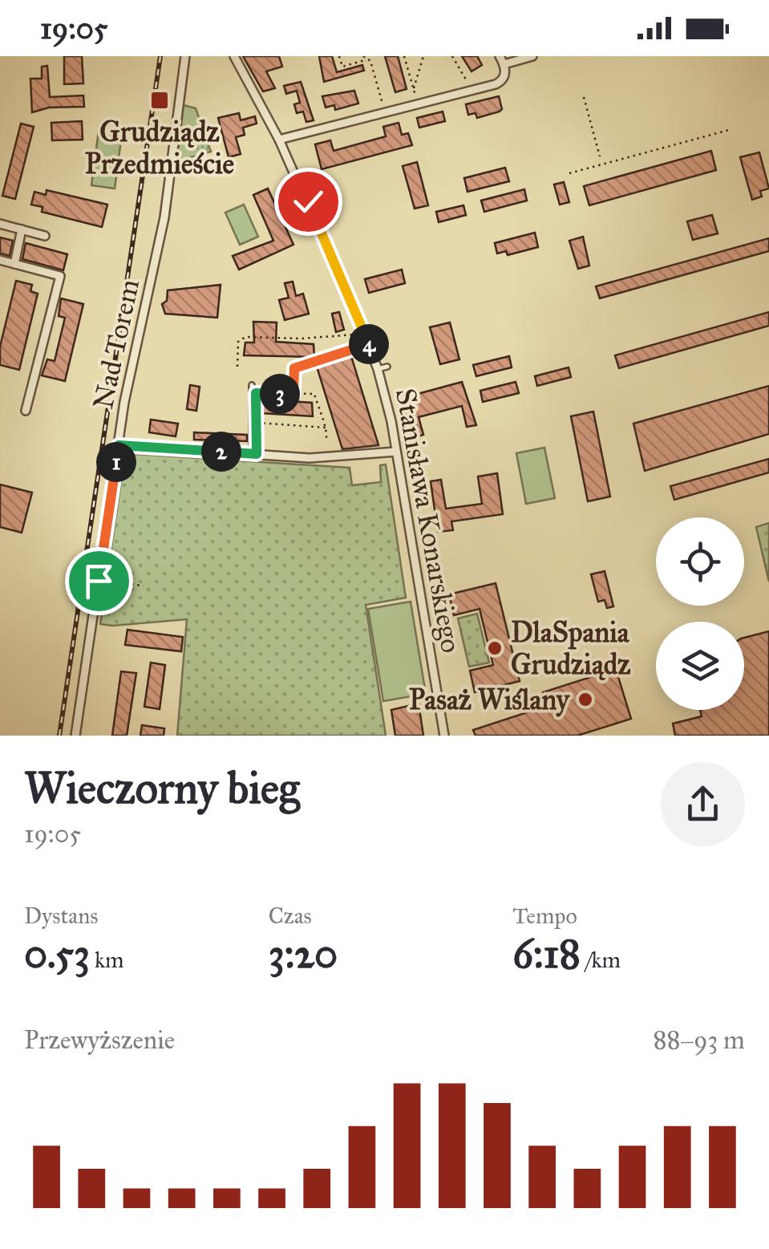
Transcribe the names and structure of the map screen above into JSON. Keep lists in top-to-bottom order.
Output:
{
  "streets": {
    "street": ["Nad Torem", "Stanisława Konarskiego"]
  },
  "places": {
    "transit": ["Grudziądz Przedmieście"],
    "other": ["DlaSpania Grudziądz", "Pasaż Wiślany"]
  },
  "page": {
    "status": "19:05",
    "pins": [
      "4",
      "3",
      "2",
      "1"
    ],
    "heading": ["Wieczorny bieg", "19:05"],
    "stats": [
      ["Dystans", "0.53 km"],
      ["Czas", "3:20"],
      ["Tempo", "6:18 /km"]
    ],
    "chart": ["Przewyższenie", "88–93 m"]
  }
}
